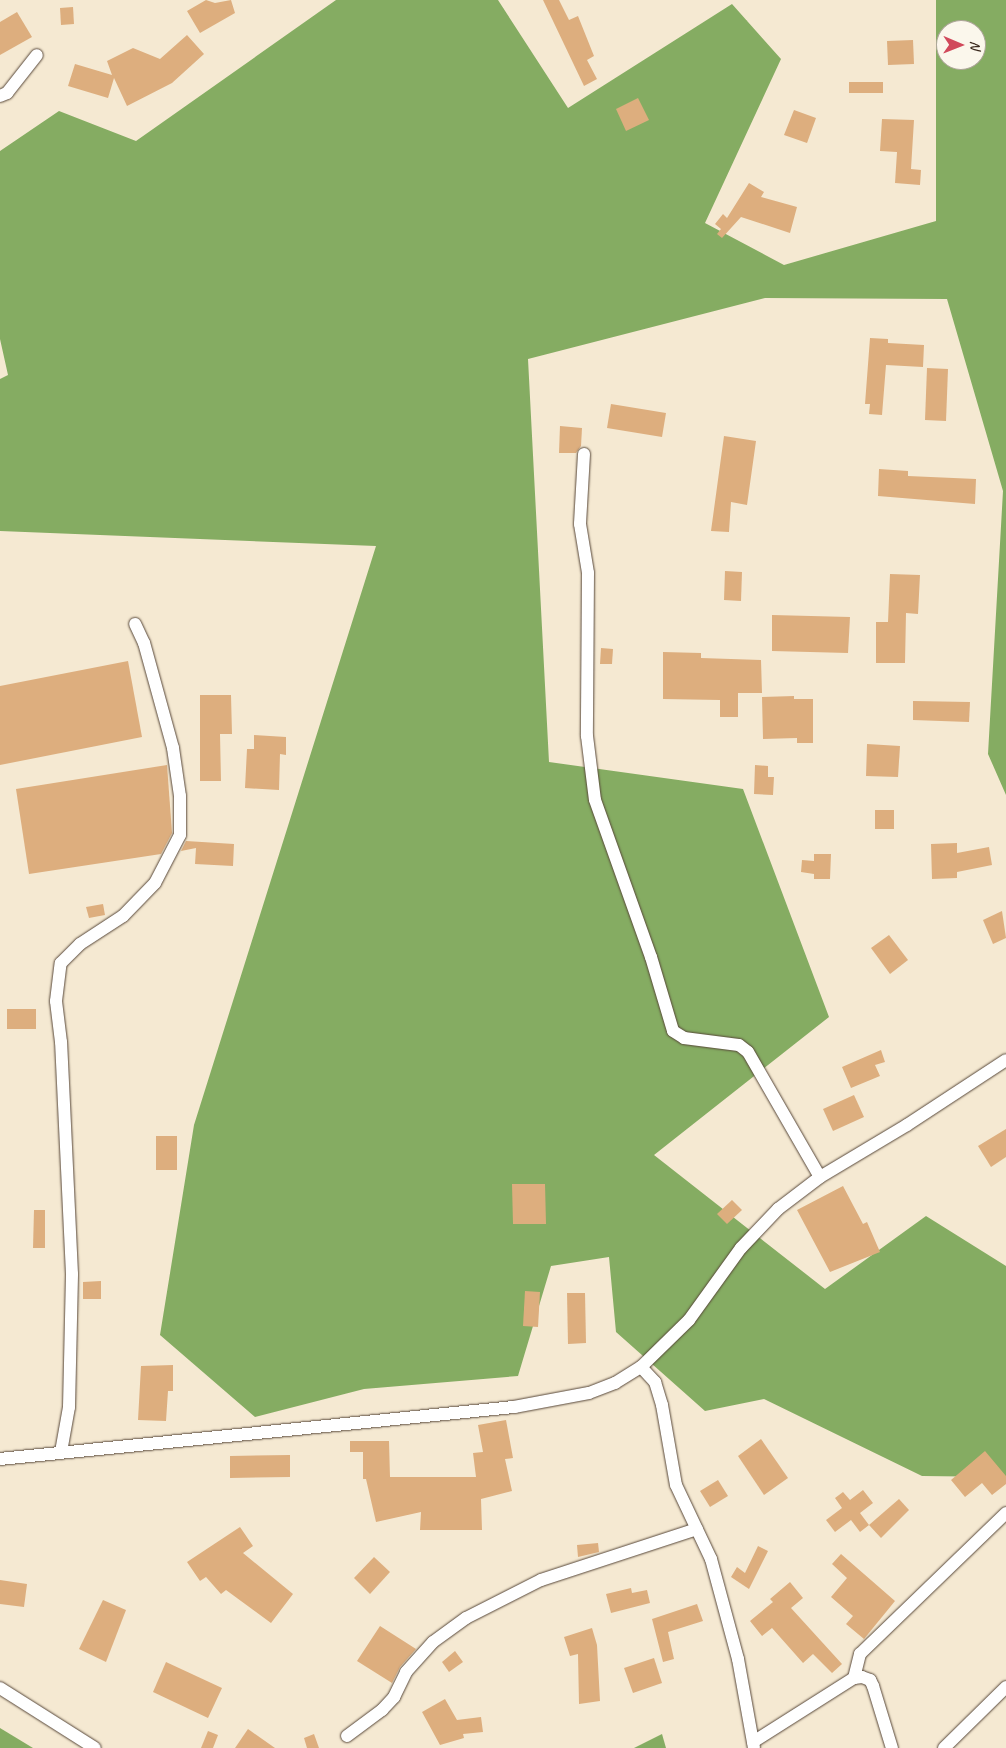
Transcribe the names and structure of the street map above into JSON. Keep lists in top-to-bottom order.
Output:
{
  "north": "right"
}
